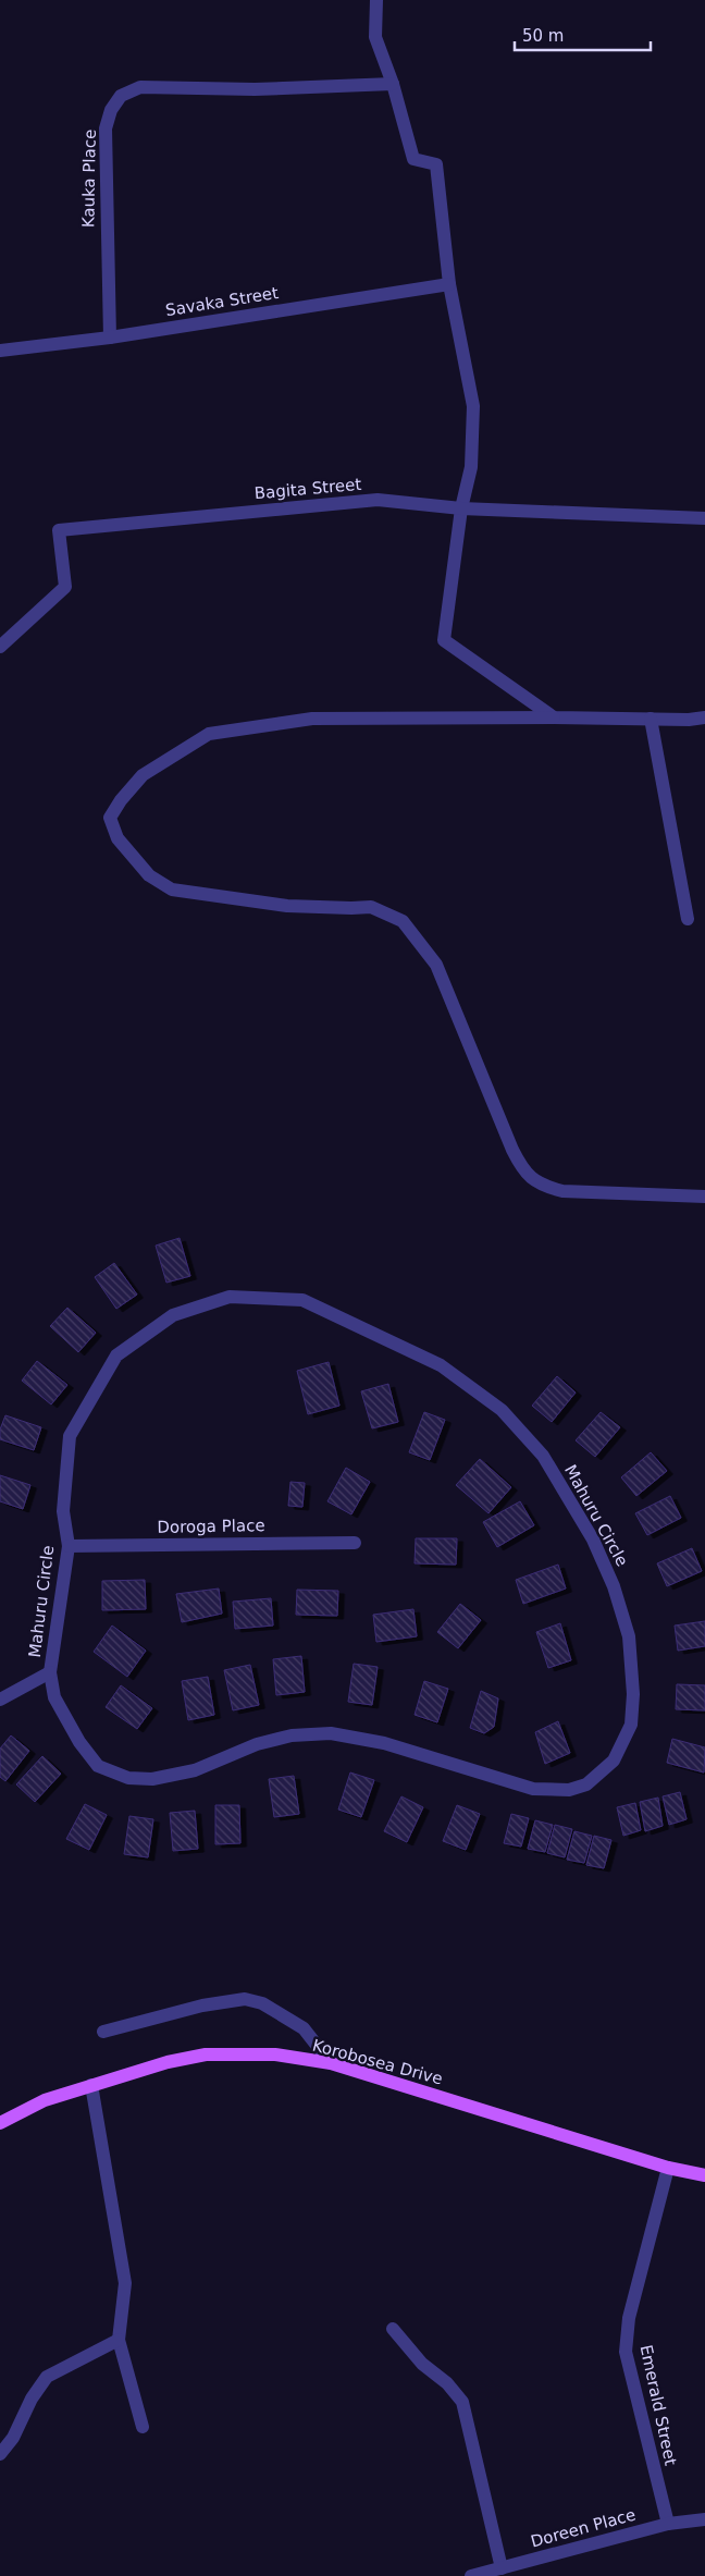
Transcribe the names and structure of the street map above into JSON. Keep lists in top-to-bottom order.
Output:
{
  "streets": {
    "main road": ["Korobosea Drive"],
    "street": [
      "Kauka Place",
      "Savaka Street",
      "Bagita Street",
      "Mahuru Circle",
      "Doroga Place",
      "Emerald Street",
      "Doreen Place"
    ]
  },
  "crossings": [
    ["Kauka Place", "Savaka Street"],
    ["Mahuru Circle", "Doroga Place"],
    ["Korobosea Drive", "Emerald Street"],
    ["Emerald Street", "Doreen Place"]
  ],
  "scale_bar": "50 m"
}
